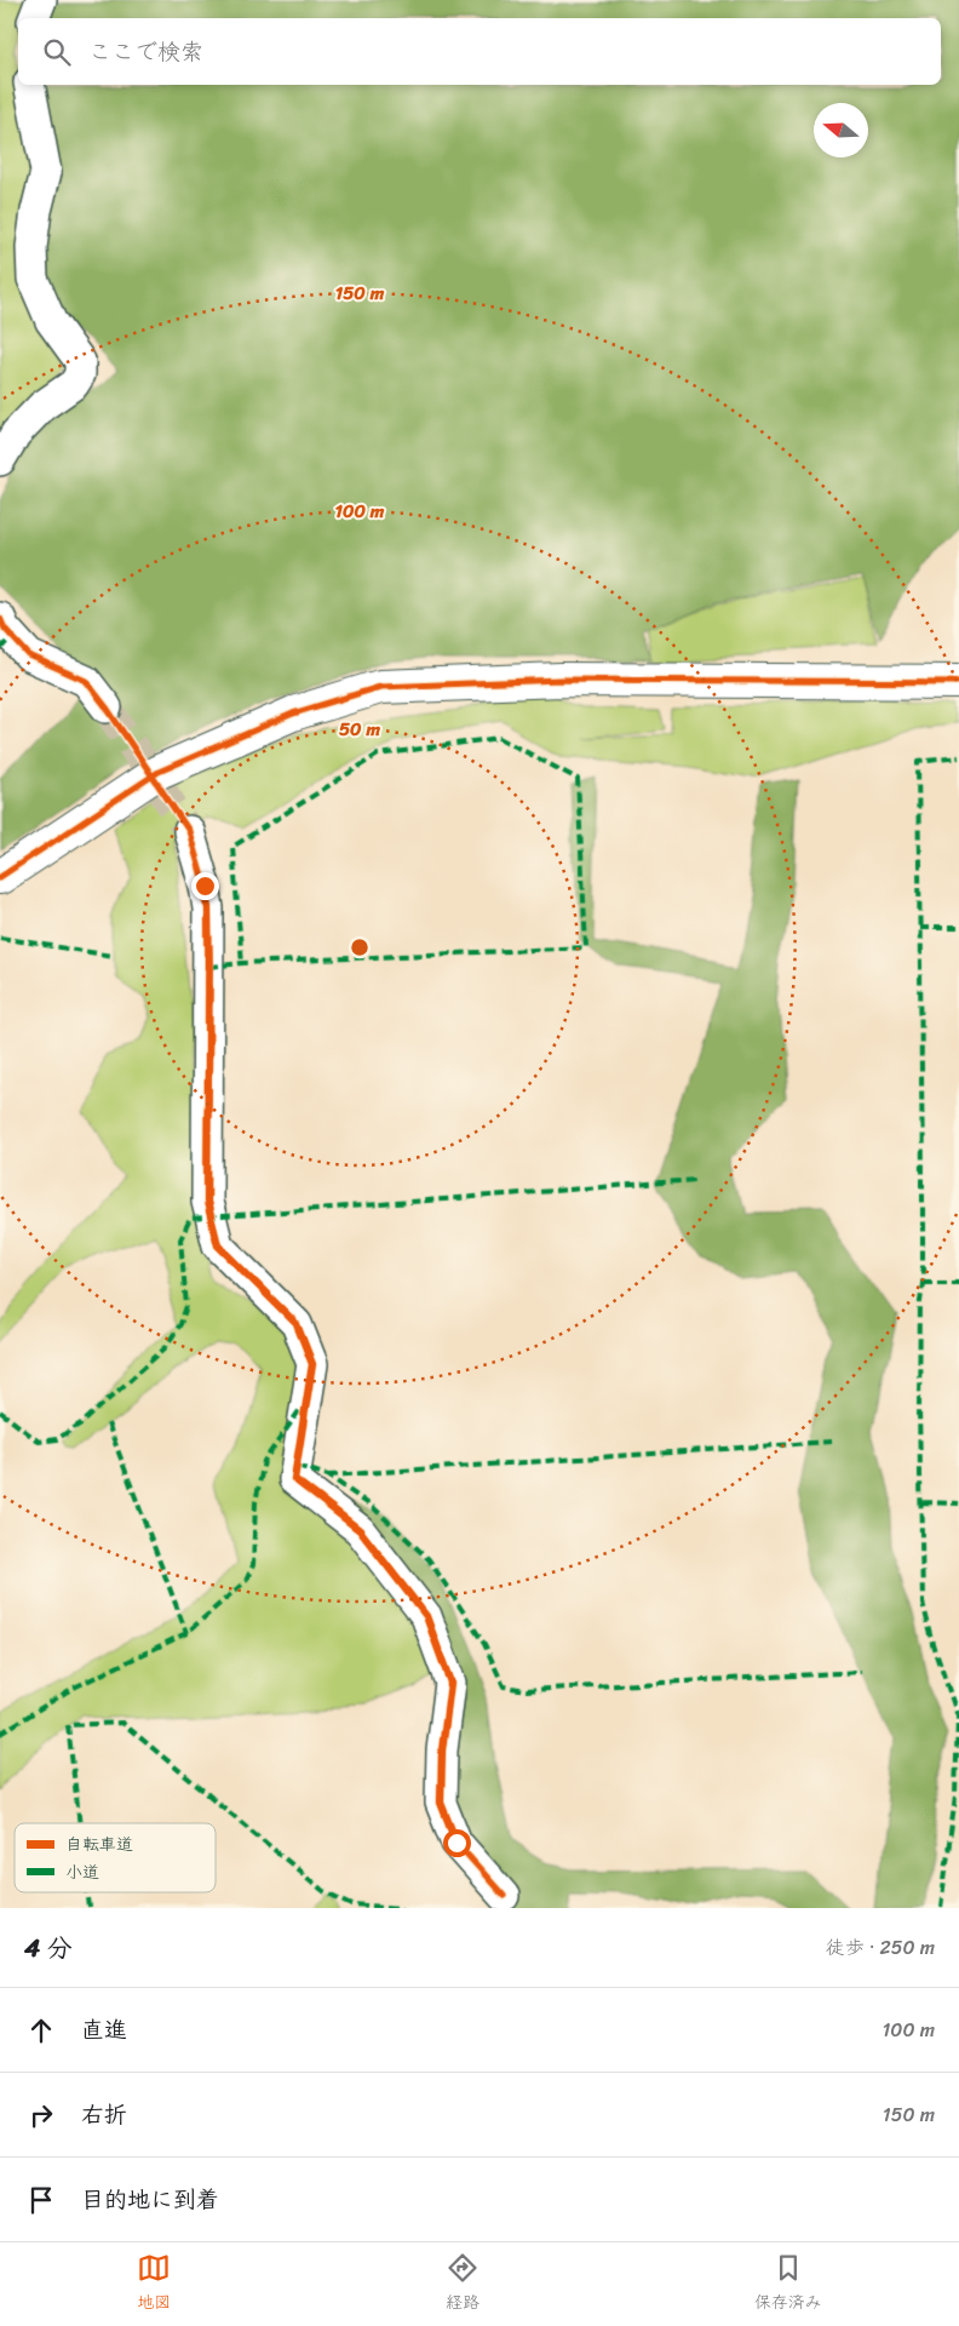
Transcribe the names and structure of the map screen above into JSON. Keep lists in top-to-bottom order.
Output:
{
  "legend": ["自転車道", "小道"],
  "north": "left",
  "page": {
    "search": "ここで検索",
    "heading": ["4 分", "徒歩 · 250 m"],
    "list": [
      ["直進", "100 m"],
      ["右折", "150 m"],
      "目的地に到着"
    ],
    "nav": ["地図", "経路", "保存済み"]
  },
  "rings": ["150 m", "100 m", "50 m"]
}
